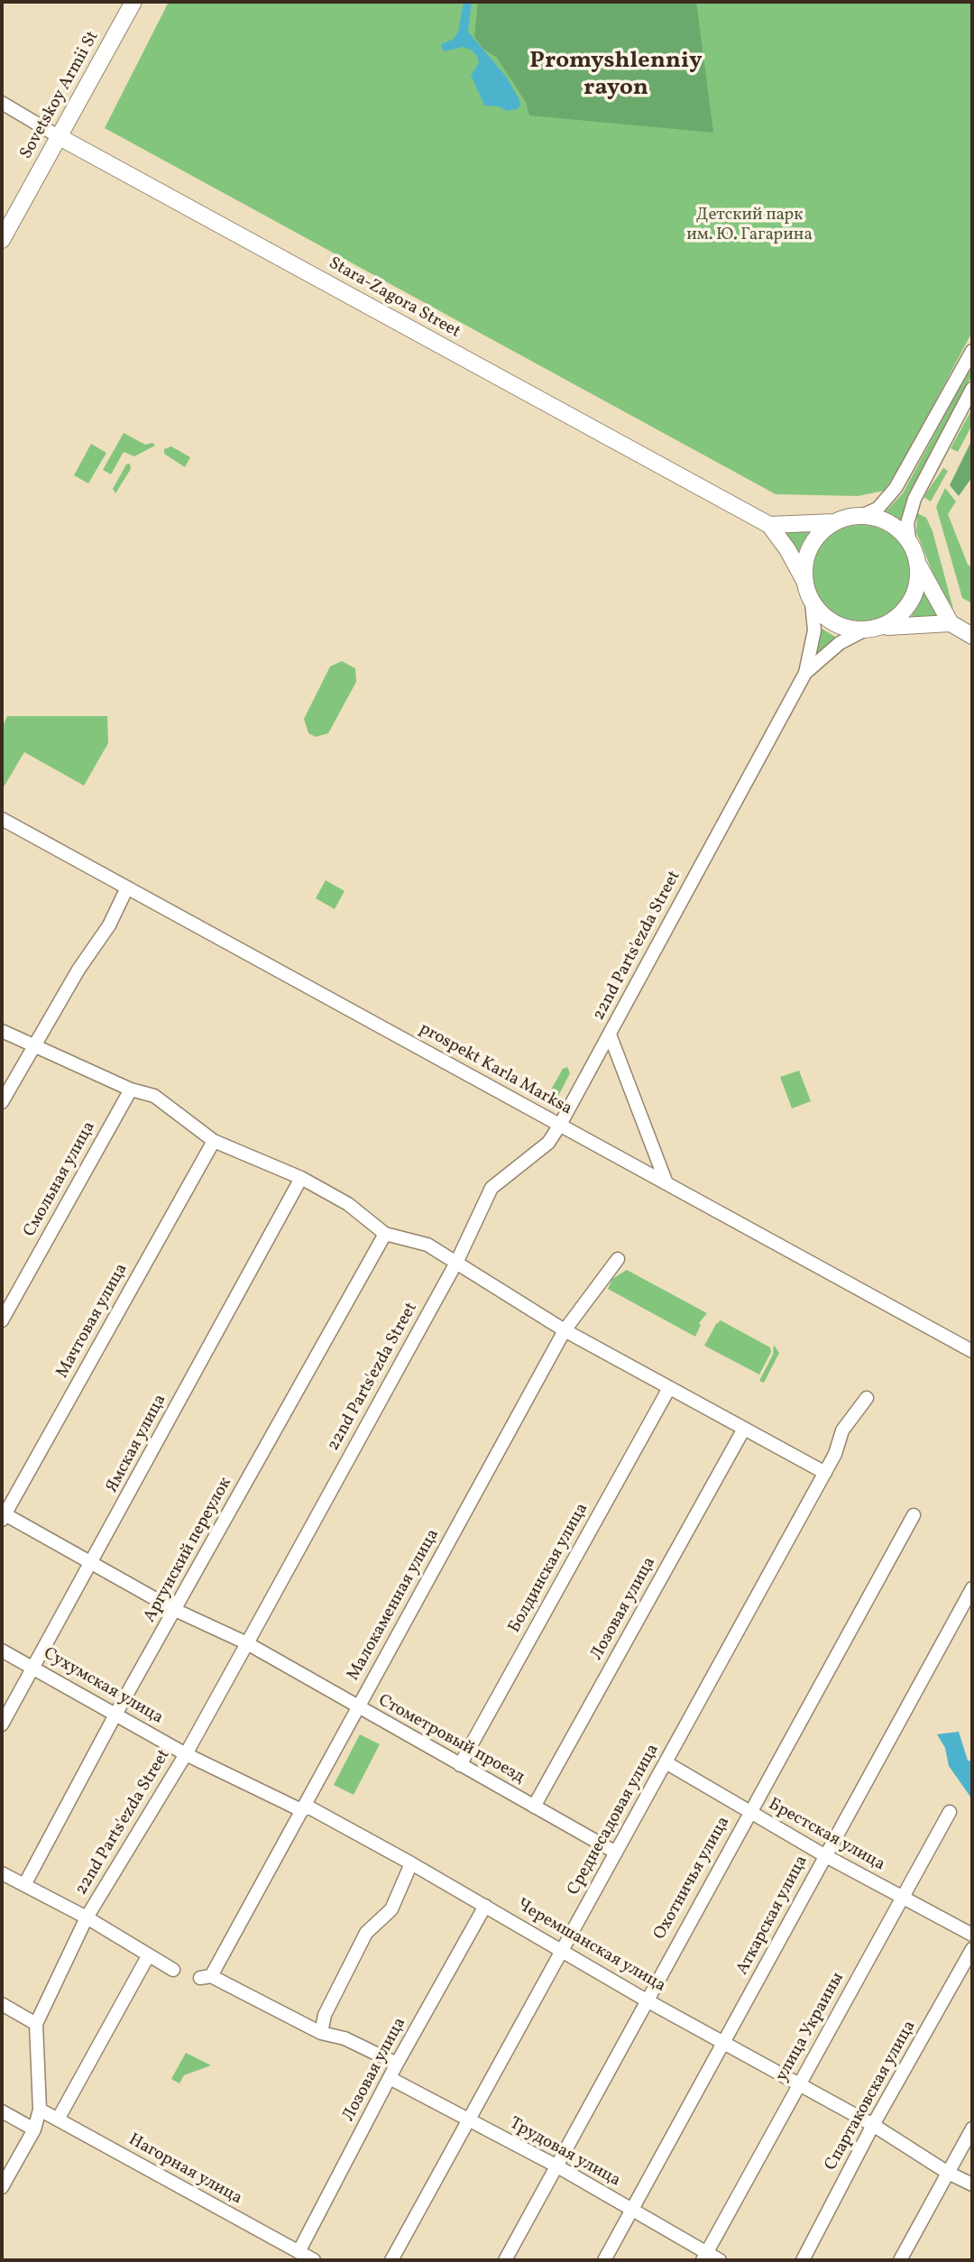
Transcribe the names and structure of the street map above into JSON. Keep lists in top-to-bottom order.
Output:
{
  "streets": {
    "main road": ["Sovetskoy Armii St", "Stara-Zagora Street"],
    "street": [
      "22nd Parts'ezda Street",
      "prospekt Karla Marksa",
      "Смольная улица",
      "Мачтовая улица",
      "Ямская улица",
      "Аргунский переулок",
      "Болдинская улица",
      "Малокаменная улица",
      "Лозовая улица",
      "Сухумская улица",
      "Стометровый проезд",
      "Среднесадовая улица",
      "Брестская улица",
      "Охотничья улица",
      "Аткарская улица",
      "Черемшанская улица",
      "улица Украины",
      "Спартаковская улица",
      "Трудовая улица",
      "Нагорная улица"
    ]
  },
  "crossings": [
    ["Sovetskoy Armii St", "Stara-Zagora Street"],
    ["Stara-Zagora Street", "22nd Parts'ezda Street"],
    ["22nd Parts'ezda Street", "prospekt Karla Marksa"],
    ["22nd Parts'ezda Street", "Сухумская улица"],
    ["22nd Parts'ezda Street", "Стометровый проезд"],
    ["22nd Parts'ezda Street", "Черемшанская улица"],
    ["22nd Parts'ezda Street", "Нагорная улица"],
    ["Мачтовая улица", "Стометровый проезд"],
    ["Ямская улица", "Сухумская улица"],
    ["Ямская улица", "Стометровый проезд"],
    ["Аргунский переулок", "Сухумская улица"],
    ["Аргунский переулок", "Стометровый проезд"],
    ["Болдинская улица", "Стометровый проезд"],
    ["Малокаменная улица", "Стометровый проезд"],
    ["Малокаменная улица", "Черемшанская улица"],
    ["Лозовая улица", "Стометровый проезд"],
    ["Лозовая улица", "Черемшанская улица"],
    ["Лозовая улица", "Трудовая улица"],
    ["Лозовая улица", "Нагорная улица"],
    ["Сухумская улица", "Черемшанская улица"],
    ["Стометровый проезд", "Среднесадовая улица"],
    ["Среднесадовая улица", "Брестская улица"],
    ["Среднесадовая улица", "Черемшанская улица"],
    ["Среднесадовая улица", "Трудовая улица"],
    ["Брестская улица", "Охотничья улица"],
    ["Брестская улица", "Аткарская улица"],
    ["Брестская улица", "улица Украины"],
    ["Охотничья улица", "Черемшанская улица"],
    ["Охотничья улица", "Трудовая улица"],
    ["Аткарская улица", "Черемшанская улица"],
    ["Аткарская улица", "Трудовая улица"],
    ["Черемшанская улица", "улица Украины"],
    ["Черемшанская улица", "Спартаковская улица"],
    ["улица Украины", "Трудовая улица"]
  ],
  "districts": ["Promyshlenniy rayon"],
  "parks": ["Детский парк им. Ю. Гагарина"]
}
